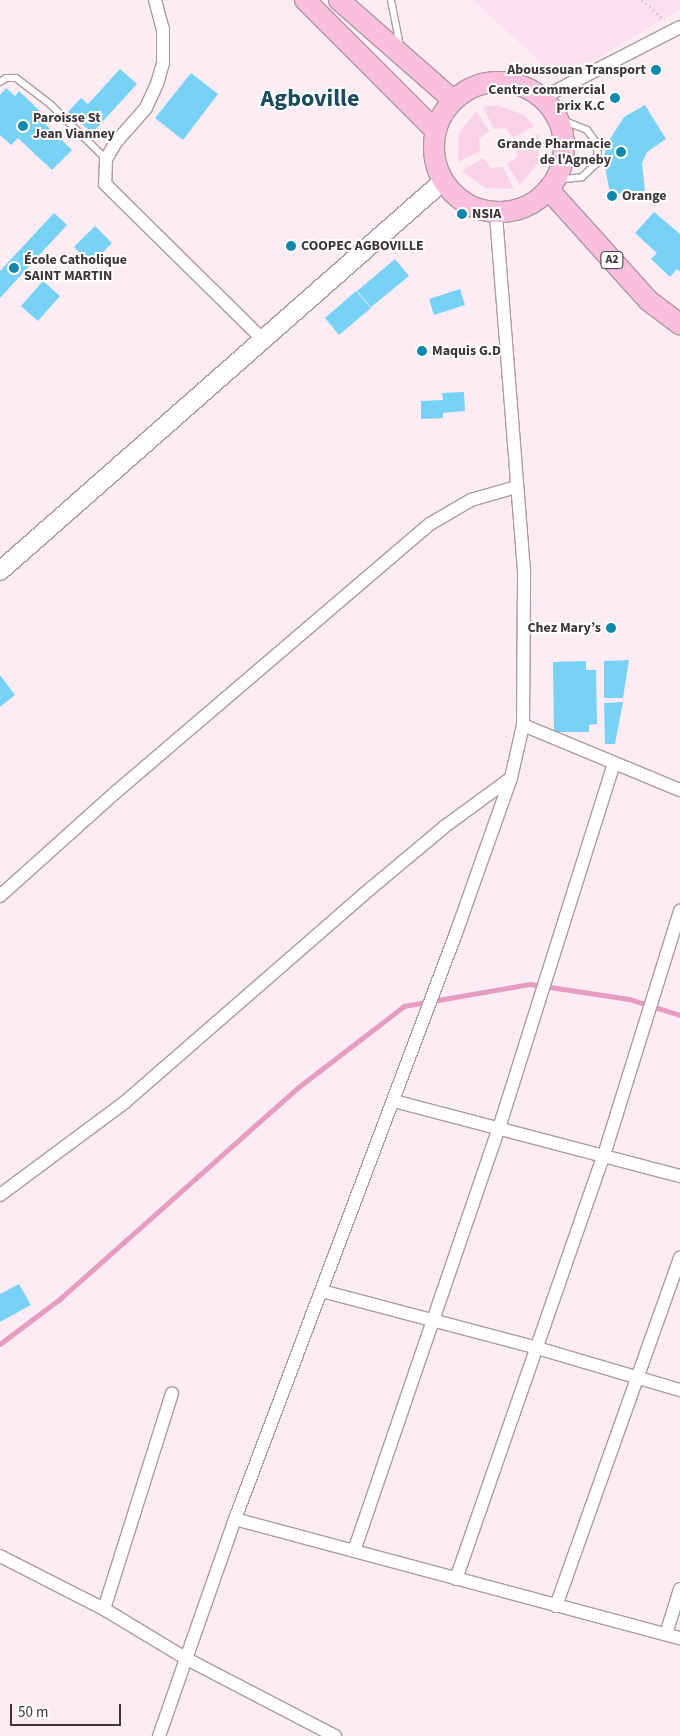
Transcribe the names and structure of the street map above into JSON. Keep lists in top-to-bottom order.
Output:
{
  "streets": {
    "main road": ["A2"]
  },
  "districts": ["Agboville"],
  "places": [
    "Aboussouan Transport",
    "Centre commercial prix K.C",
    "Paroisse St Jean Vianney",
    "Grande Pharmacie de l'Agneby",
    "Orange",
    "NSIA",
    "COOPEC AGBOVILLE",
    "École Catholique SAINT MARTIN",
    "Maquis G.D",
    "Chez Mary’s"
  ],
  "scale_bar": "50 m"
}
